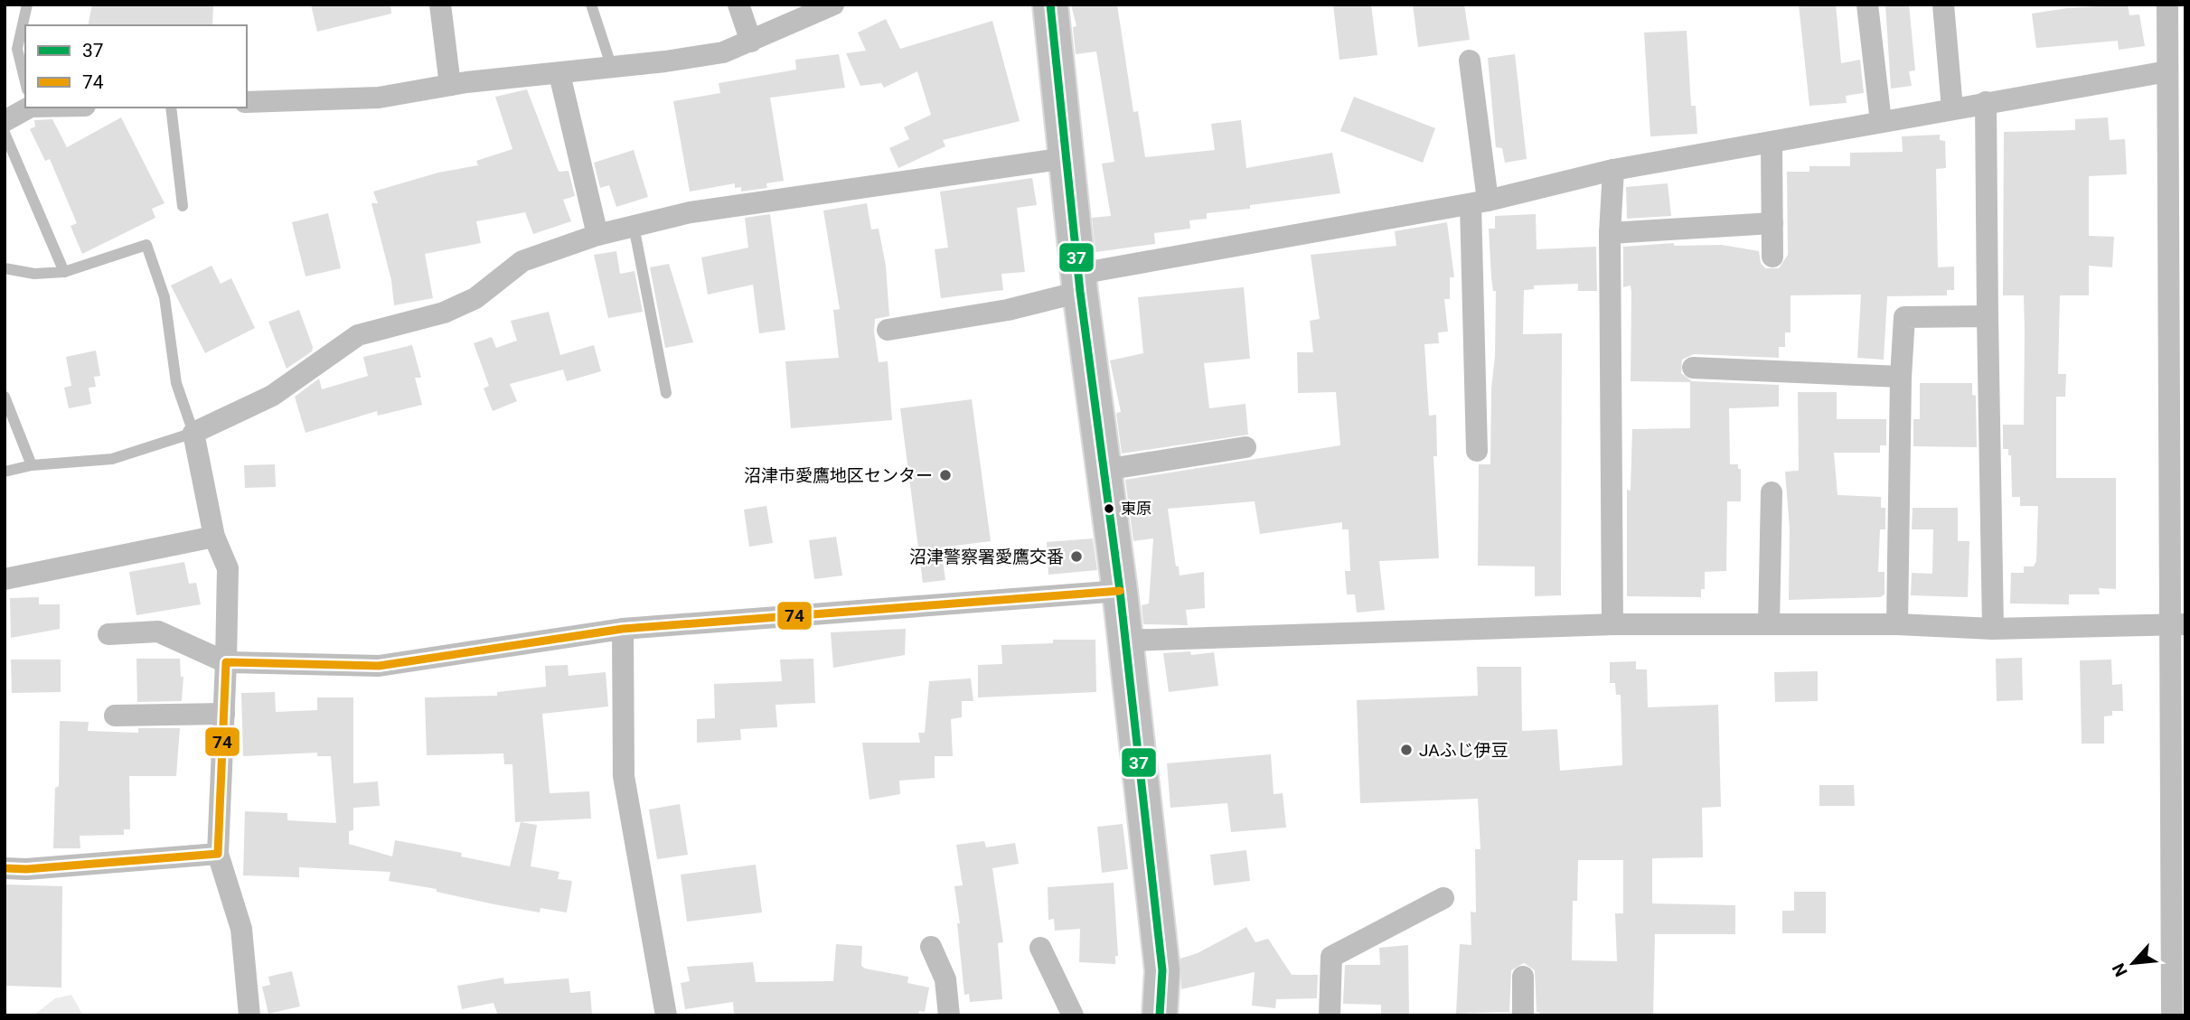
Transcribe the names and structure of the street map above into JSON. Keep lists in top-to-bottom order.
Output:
{
  "places": [
    "沼津市愛鷹地区センター",
    "東原",
    "沼津警察署愛鷹交番",
    "JAふじ伊豆"
  ],
  "lines": ["transit line 37", "transit line 74"],
  "legend": ["37", "74"],
  "north": "bottom left"
}
